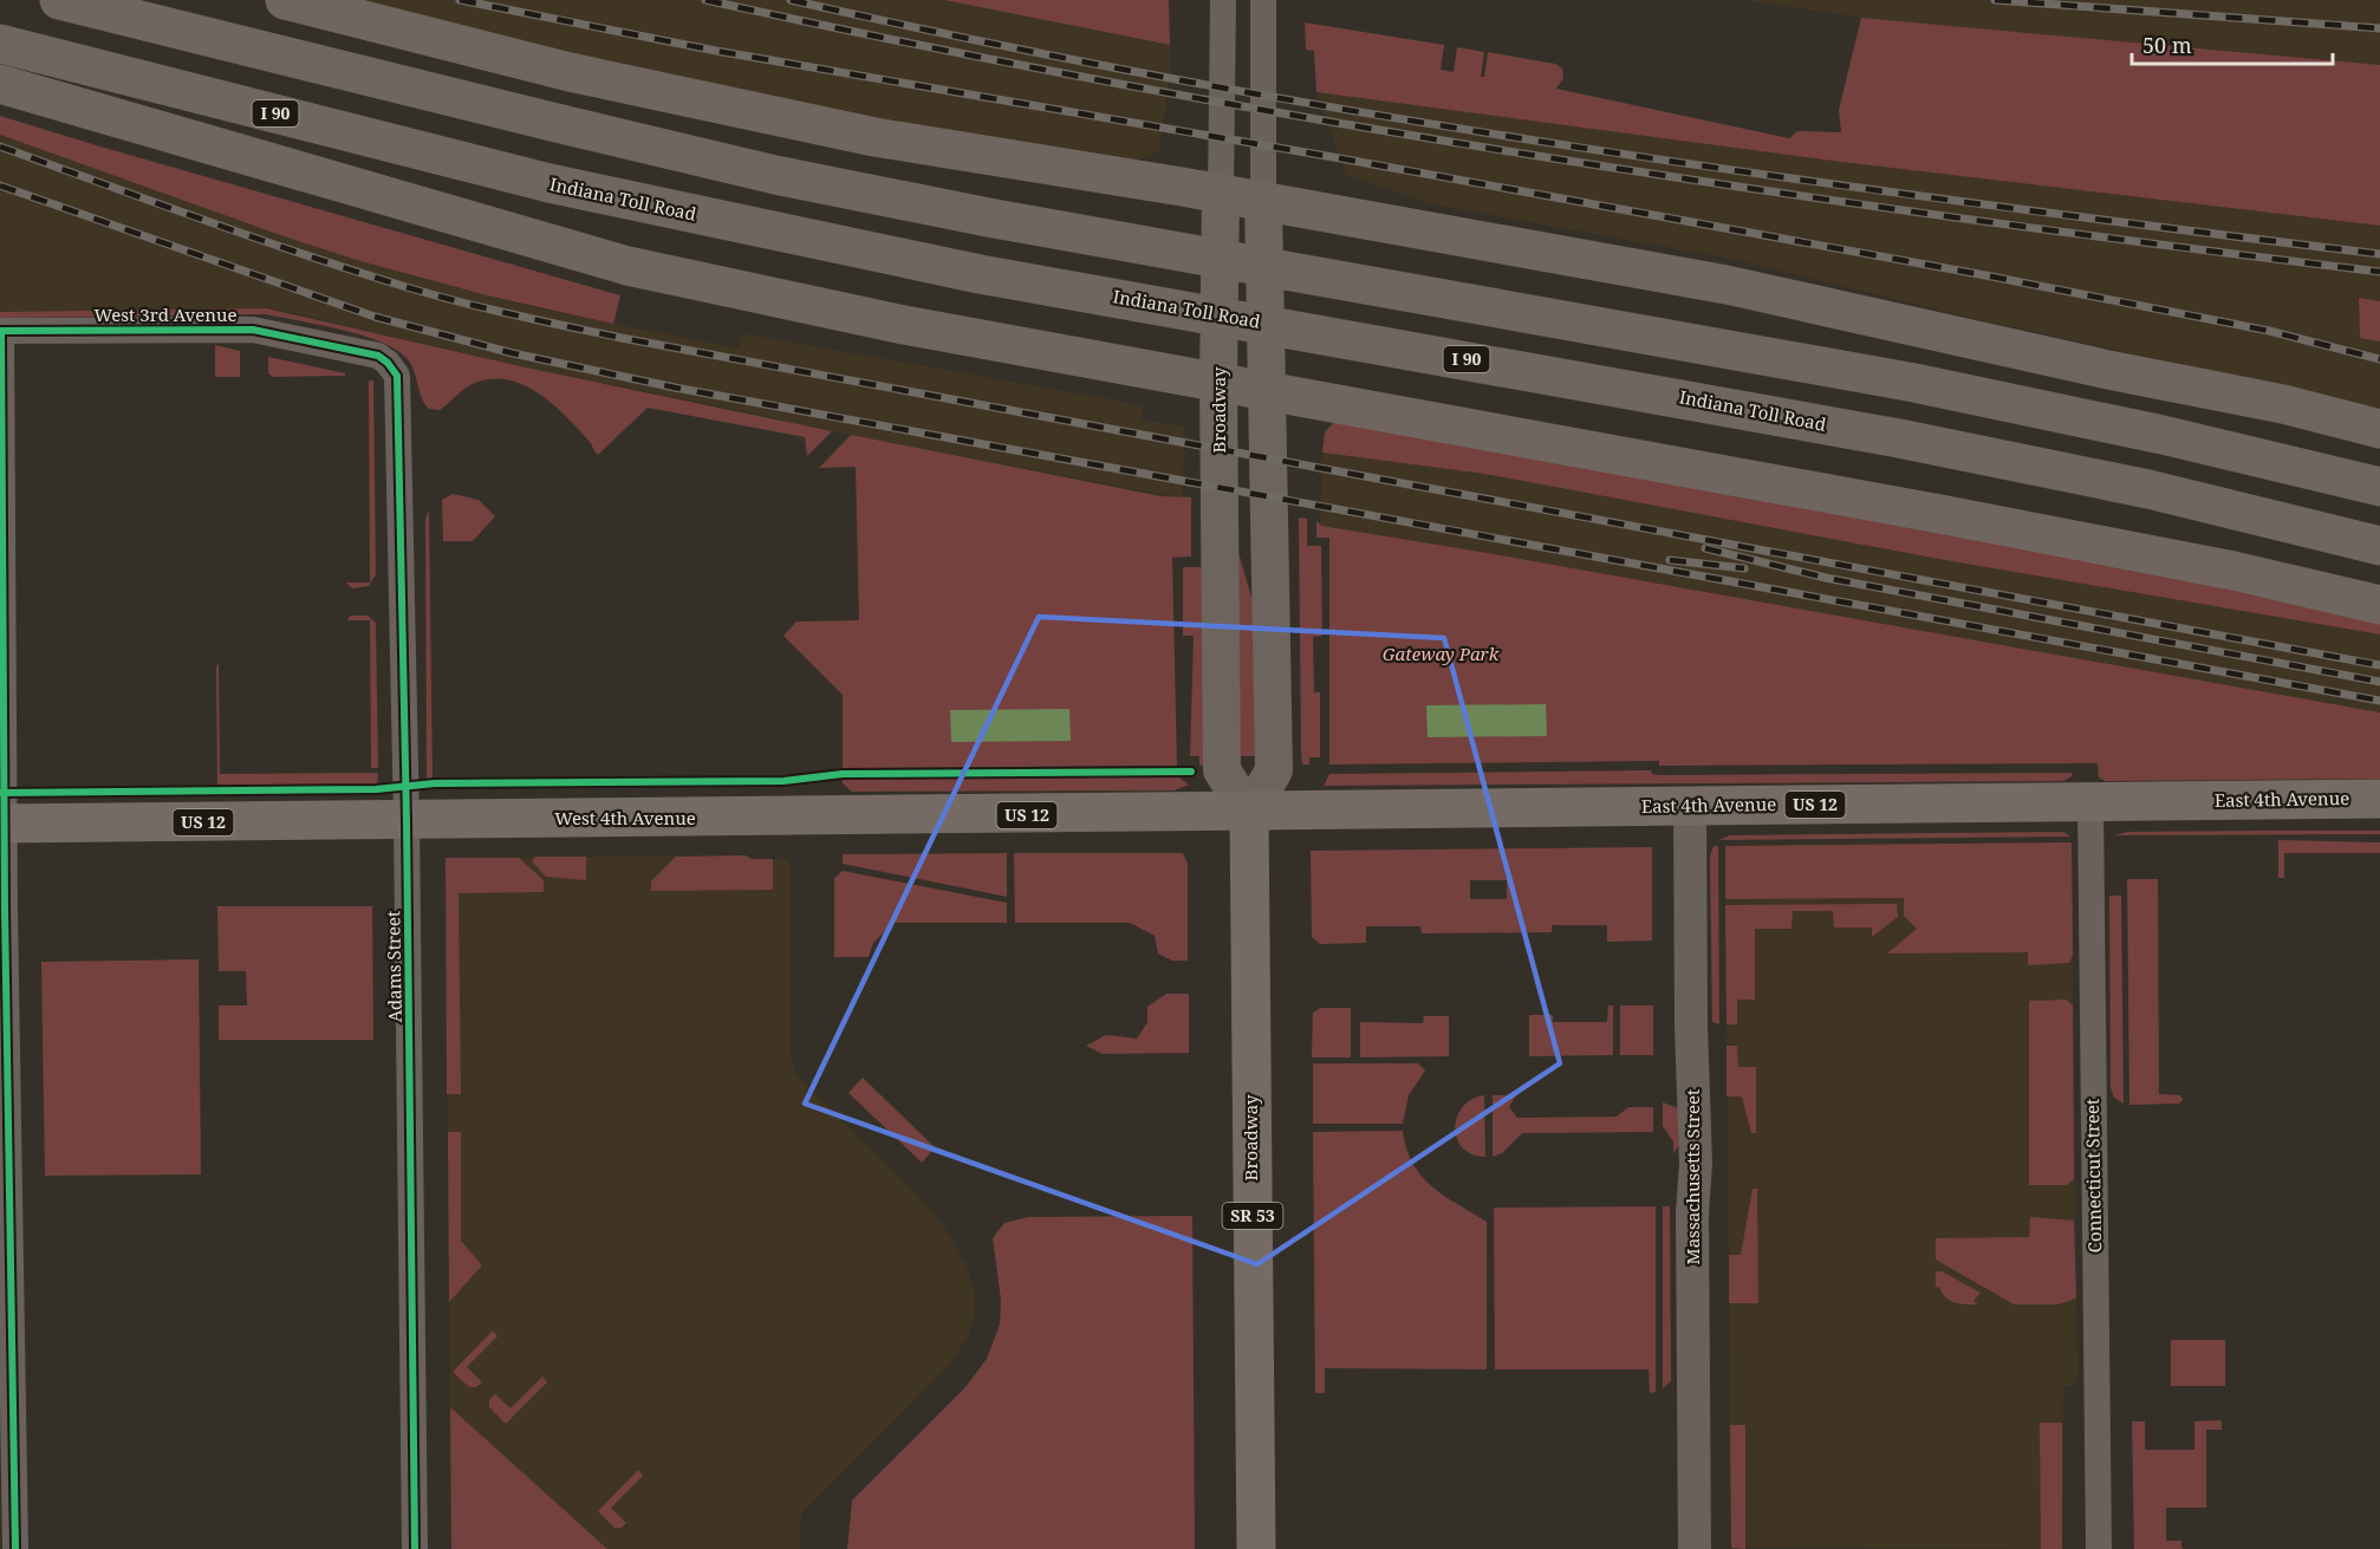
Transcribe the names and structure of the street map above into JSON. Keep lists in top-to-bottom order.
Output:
{
  "streets": {
    "highway": ["I 90", "Indiana Toll Road"],
    "main road": [
      "Broadway",
      "East 4th Avenue",
      "US 12",
      "West 4th Avenue",
      "SR 53"
    ],
    "street": [
      "West 3rd Avenue",
      "Adams Street",
      "Connecticut Street",
      "Massachusetts Street"
    ]
  },
  "crossings": [
    ["West 3rd Avenue", "Adams Street"],
    ["Broadway", "East 4th Avenue"],
    ["Broadway", "West 4th Avenue"],
    ["East 4th Avenue", "West 4th Avenue"],
    ["East 4th Avenue", "Connecticut Street"],
    ["East 4th Avenue", "Massachusetts Street"],
    ["West 4th Avenue", "Adams Street"]
  ],
  "parks": ["Gateway Park"],
  "scale_bar": "50 m"
}
